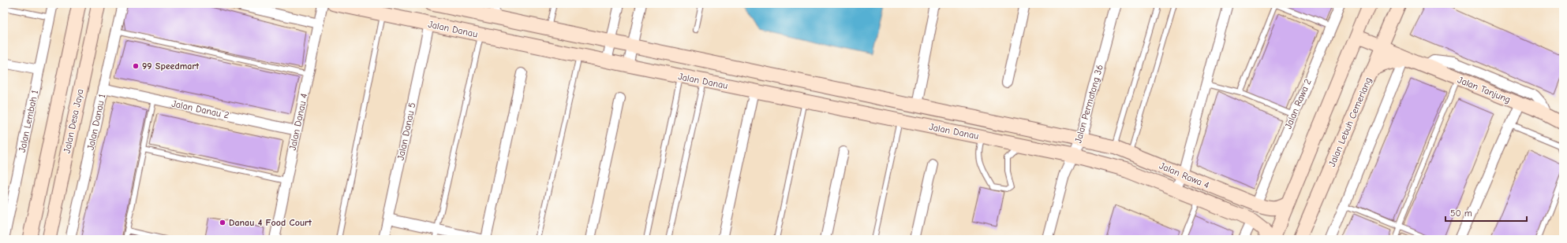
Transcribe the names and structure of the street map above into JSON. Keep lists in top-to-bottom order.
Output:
{
  "streets": {
    "street": [
      "Jalan Danau",
      "Jalan Tanjung",
      "Jalan Permatang 36",
      "Jalan Rawa 2",
      "Jalan Danau 2",
      "Jalan Lembah 1",
      "Jalan Desa Jaya",
      "Jalan Danau 1",
      "Jalan Danau 4",
      "Jalan Lebuh Cemerlang",
      "Jalan Danau 5",
      "Jalan Rawa 4"
    ]
  },
  "crossings": [
    ["Jalan Danau", "Jalan Permatang 36"],
    ["Jalan Danau", "Jalan Danau 5"],
    ["Jalan Danau", "Jalan Rawa 4"],
    ["Jalan Tanjung", "Jalan Lebuh Cemerlang"],
    ["Jalan Permatang 36", "Jalan Rawa 4"],
    ["Jalan Rawa 2", "Jalan Rawa 4"],
    ["Jalan Danau 2", "Jalan Danau 1"],
    ["Jalan Danau 2", "Jalan Danau 4"]
  ],
  "places": ["99 Speedmart", "Danau 4 Food Court"],
  "scale_bar": "50 m"
}
